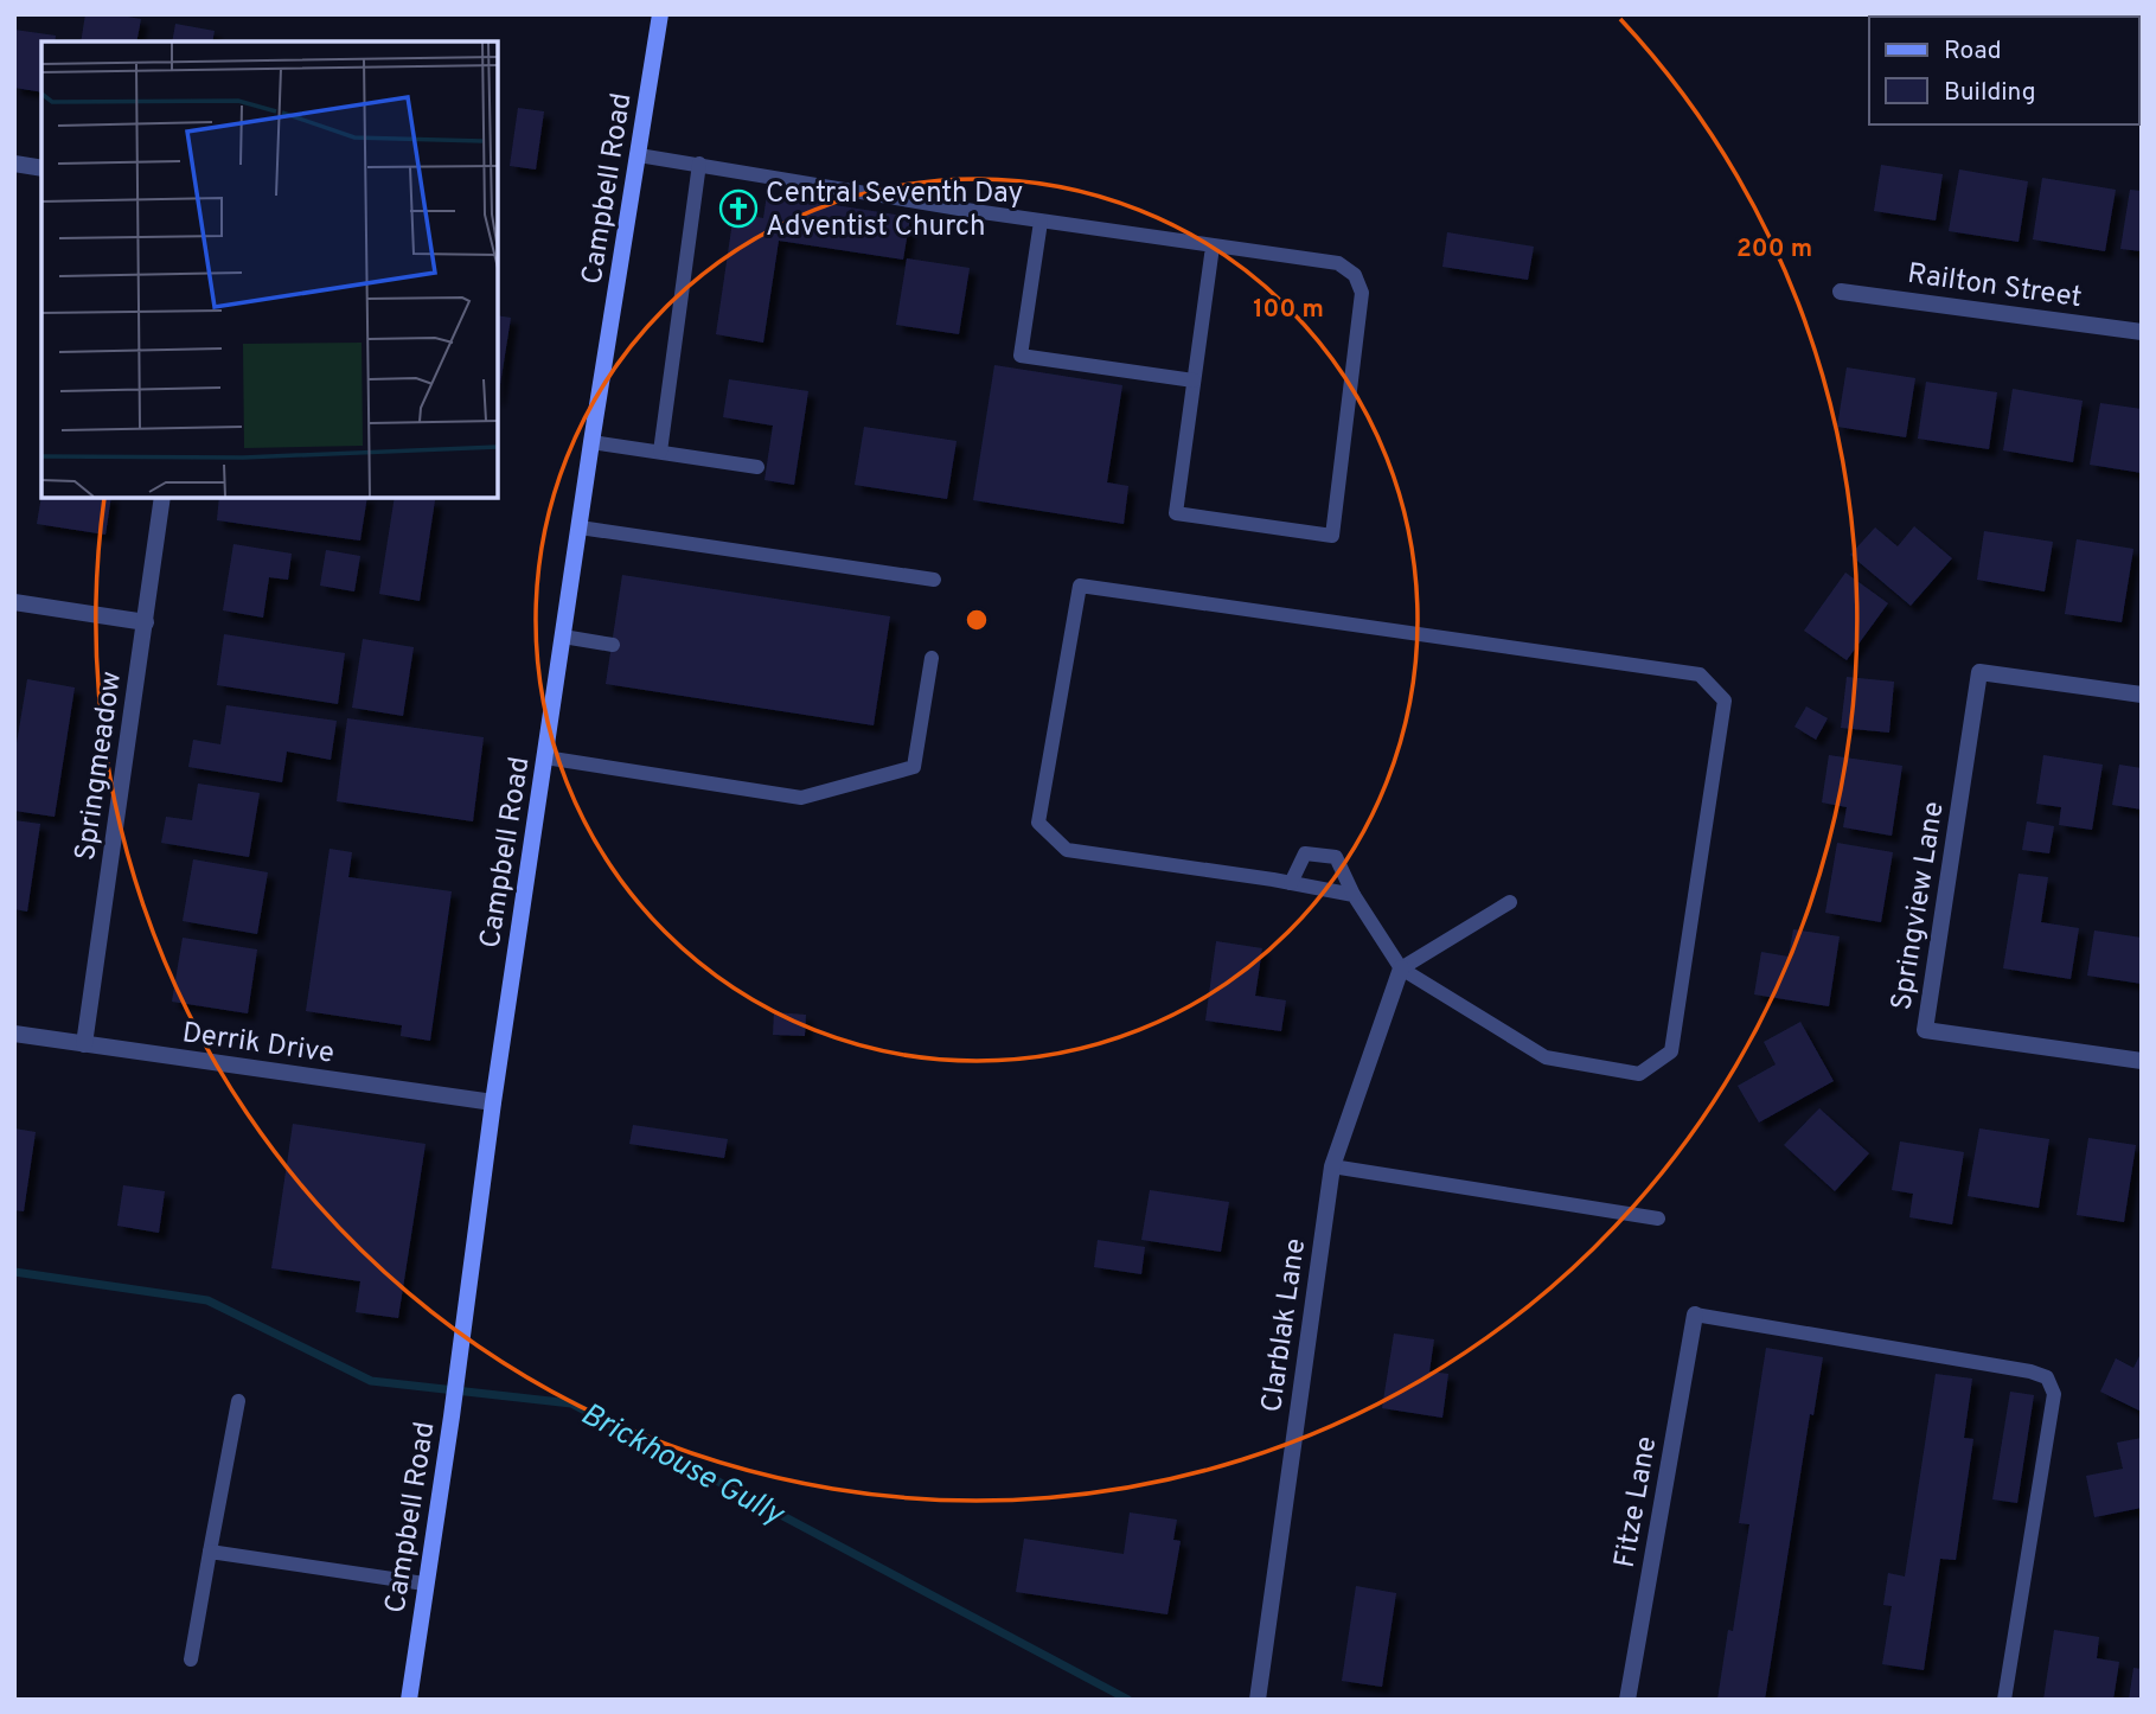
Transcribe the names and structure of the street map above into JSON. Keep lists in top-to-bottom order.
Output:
{
  "streets": {
    "street": [
      "Campbell Road",
      "Railton Street",
      "Springmeadow",
      "Springview Lane",
      "Derrik Drive",
      "Clarblak Lane",
      "Fitze Lane"
    ]
  },
  "crossings": [
    ["Campbell Road", "Derrik Drive"],
    ["Springmeadow", "Derrik Drive"]
  ],
  "water": ["Brickhouse Gully"],
  "places": {
    "church": ["Central Seventh Day Adventist Church"]
  },
  "legend": ["Road", "Building"],
  "rings": ["200 m", "100 m"]
}
